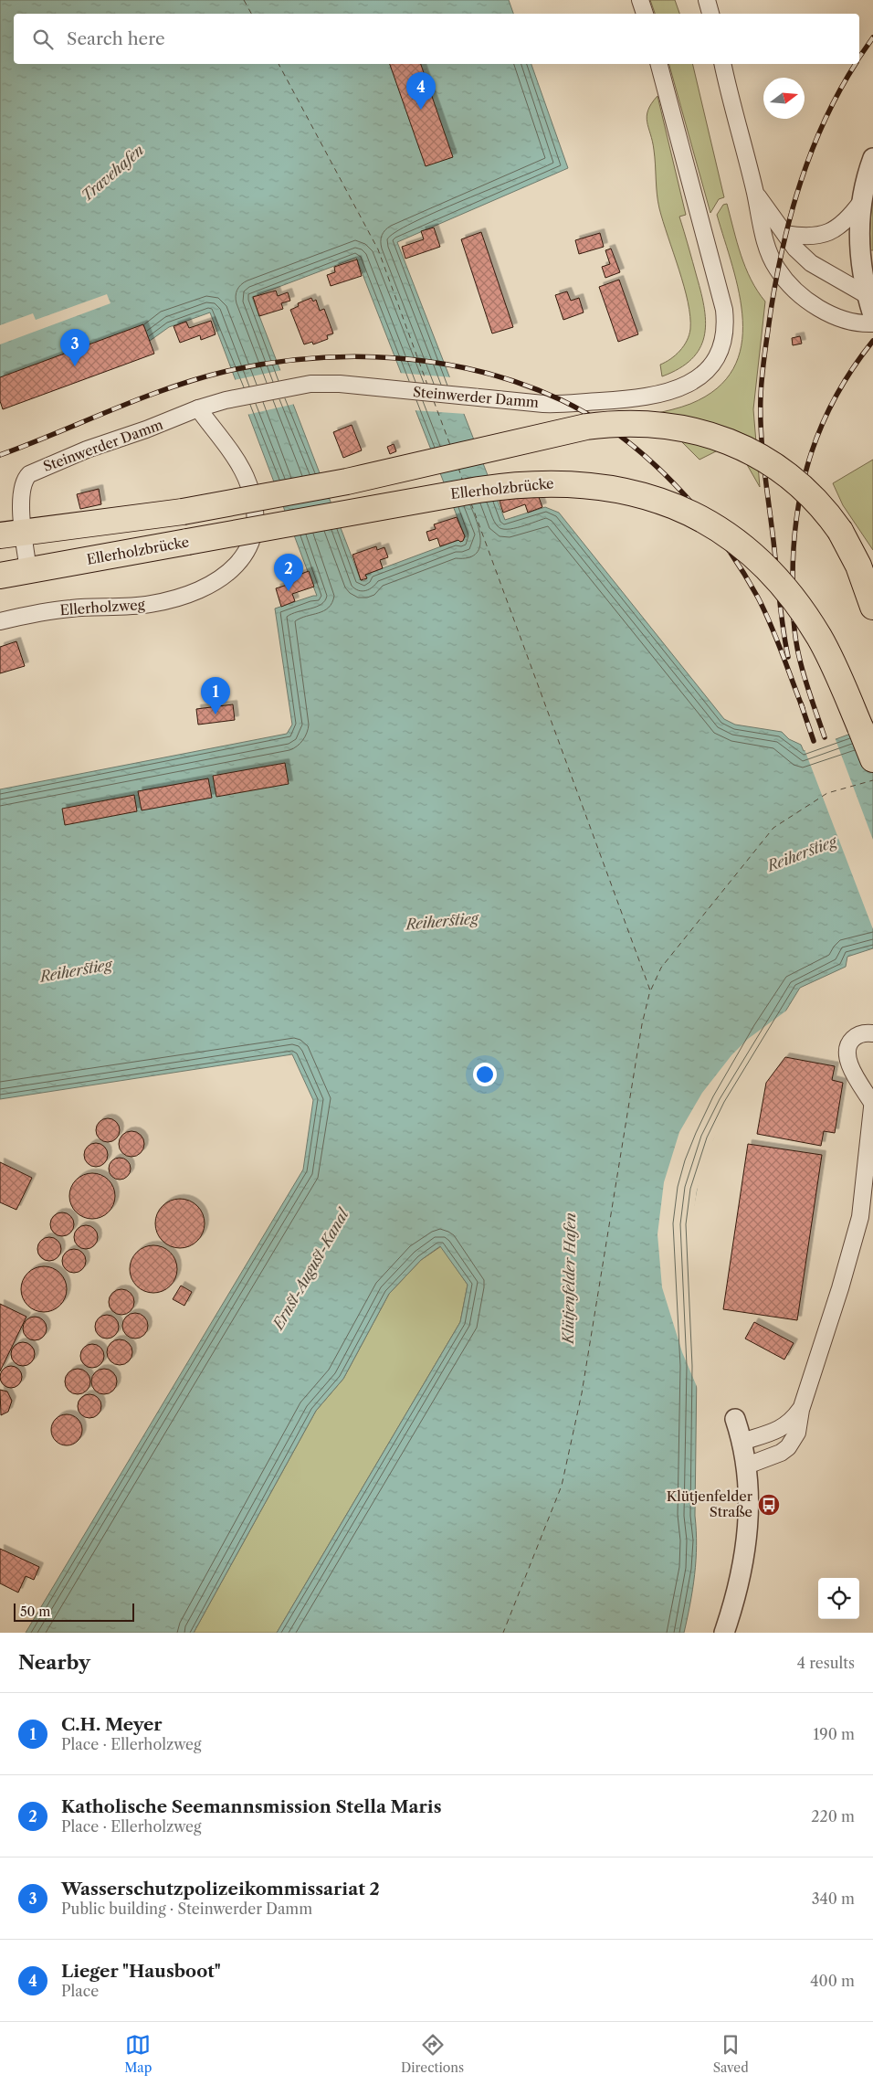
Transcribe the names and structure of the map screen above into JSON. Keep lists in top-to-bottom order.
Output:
{
  "streets": {
    "main road": ["Ellerholzbrücke"],
    "street": ["Steinwerder Damm", "Ellerholzweg"]
  },
  "crossings": [
    ["Steinwerder Damm", "Ellerholzbrücke"],
    ["Steinwerder Damm", "Ellerholzweg"]
  ],
  "water": [
    "Travehafen",
    "Reiherstieg",
    "Ernst-August-Kanal",
    "Klütjenfelder Hafen"
  ],
  "places": {
    "bus stop": ["Klütjenfelder Straße"]
  },
  "scale_bar": "50 m",
  "north": "right",
  "page": {
    "search": "Search here",
    "pins": [
      "4",
      "3",
      "2",
      "1"
    ],
    "scale": "50 m",
    "heading": ["Nearby", "4 results"],
    "list": [
      {
        "mark": "1",
        "name": "C.H. Meyer",
        "note": "Place · Ellerholzweg",
        "value": "190 m"
      },
      {
        "mark": "2",
        "name": "Katholische Seemannsmission Stella Maris",
        "note": "Place · Ellerholzweg",
        "value": "220 m"
      },
      {
        "mark": "3",
        "name": "Wasserschutzpolizeikommissariat 2",
        "note": "Public building · Steinwerder Damm",
        "value": "340 m"
      },
      {
        "mark": "4",
        "name": "Lieger \"Hausboot\"",
        "note": "Place",
        "value": "400 m"
      }
    ],
    "nav": ["Map", "Directions", "Saved"]
  }
}
